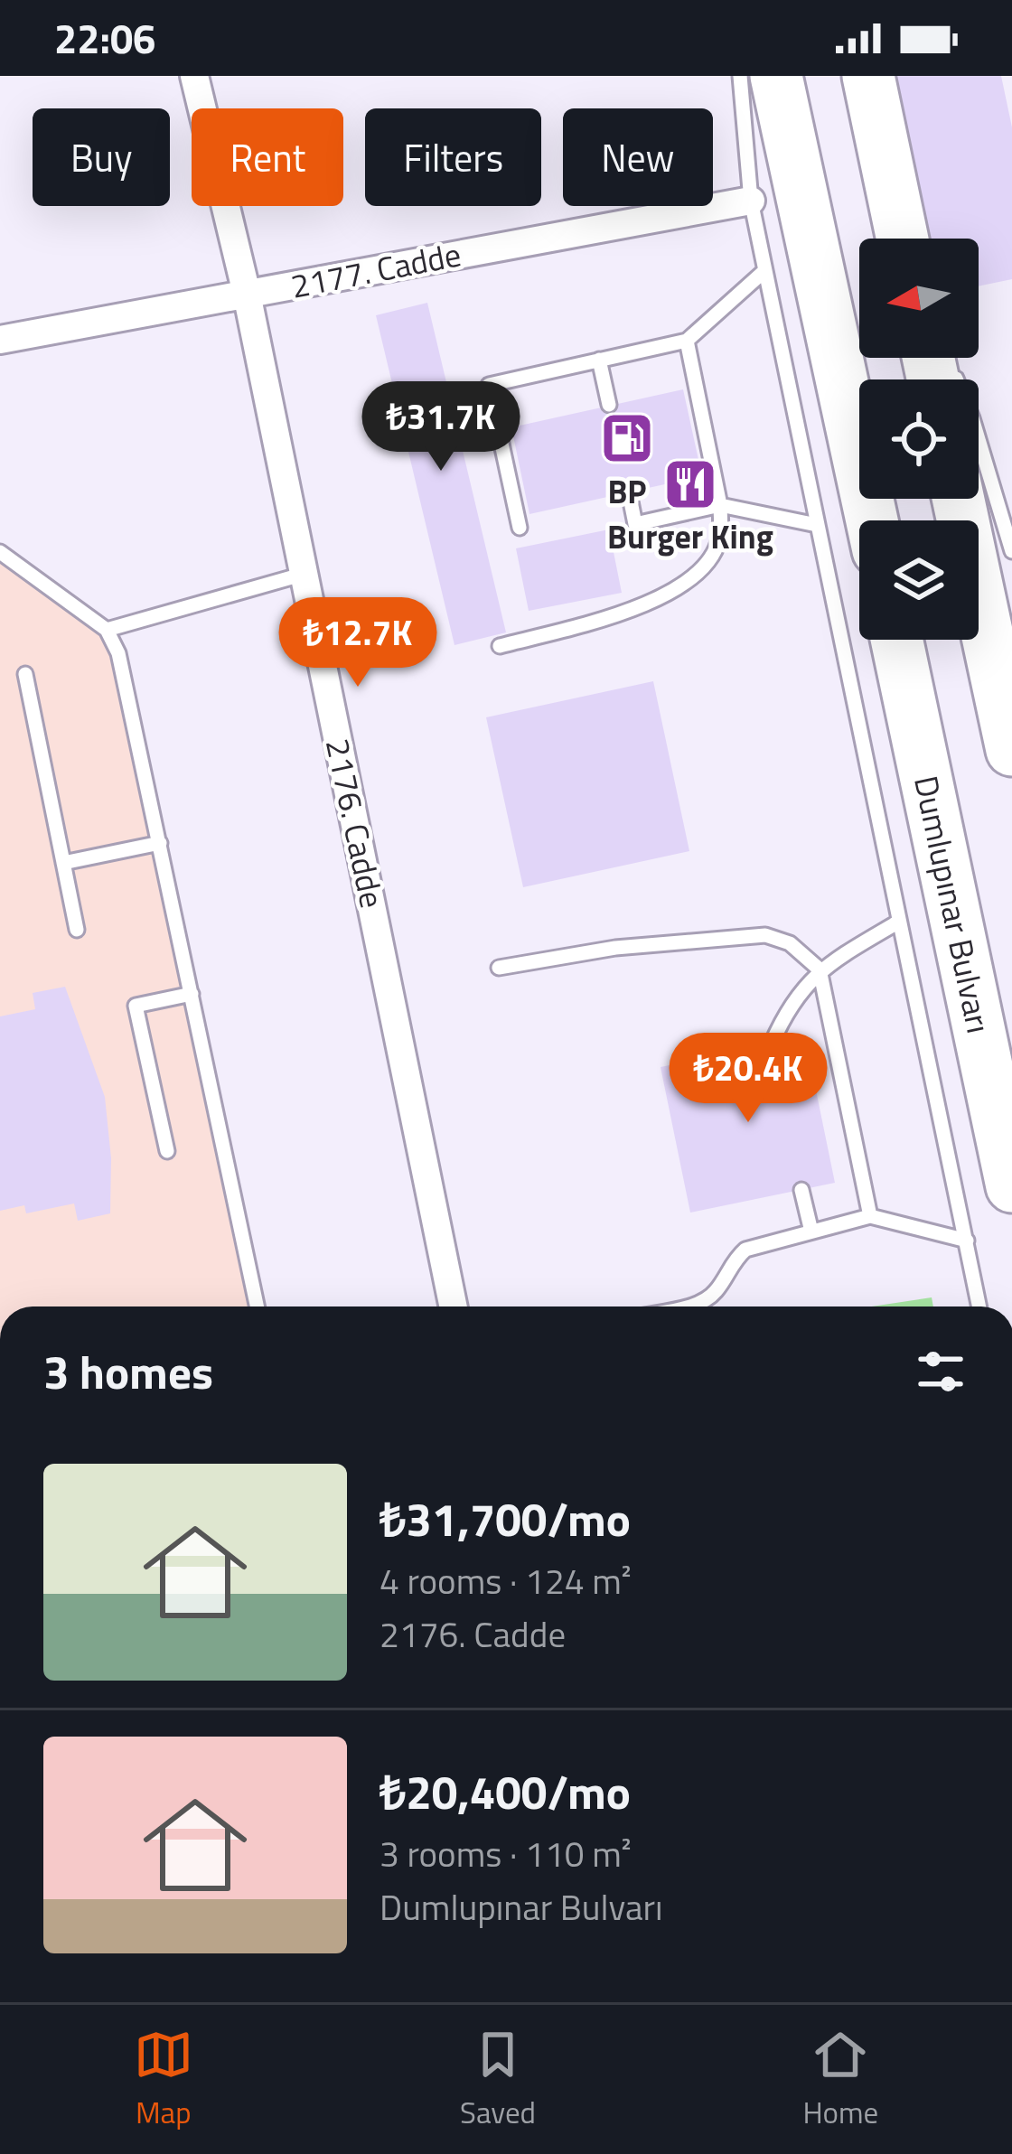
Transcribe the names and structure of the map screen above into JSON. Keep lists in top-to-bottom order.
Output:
{
  "streets": {
    "highway": ["Dumlupınar Bulvarı"],
    "street": ["2177. Cadde", "2176. Cadde"]
  },
  "crossings": [
    ["2177. Cadde", "2176. Cadde"]
  ],
  "places": {
    "fuel station": ["BP"],
    "restaurant": ["Burger King"]
  },
  "north": "left",
  "page": {
    "status": "22:06",
    "chip": [
      "Buy",
      "Rent",
      "Filters",
      "New"
    ],
    "price": ["₺31.7K", "₺12.7K", "₺20.4K"],
    "heading": "3 homes",
    "list": [
      {
        "name": "₺31,700/mo",
        "note": "4 rooms · 124 m² · 2176. Cadde"
      },
      {
        "name": "₺20,400/mo",
        "note": "3 rooms · 110 m² · Dumlupınar Bulvarı"
      }
    ],
    "tabs": ["Map", "Saved", "Home"]
  }
}
